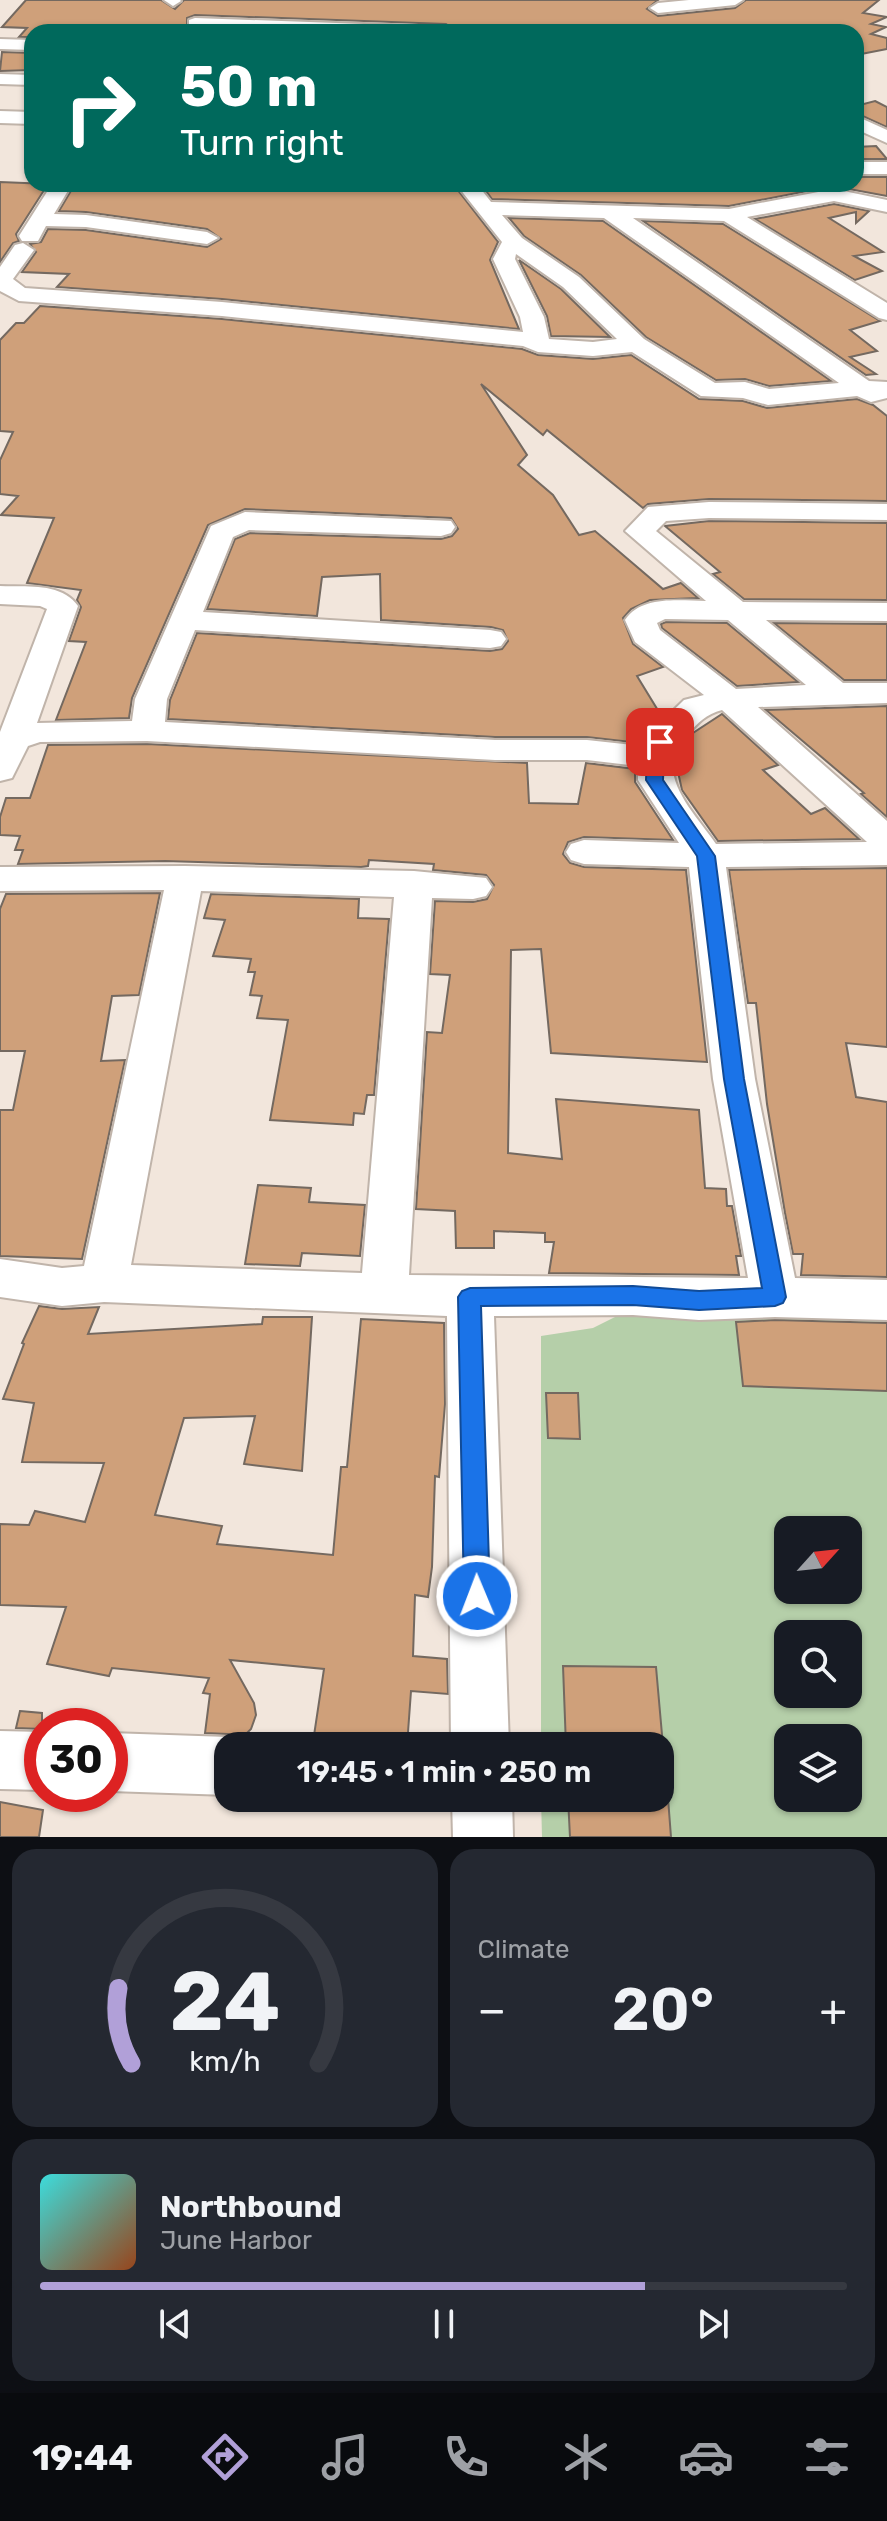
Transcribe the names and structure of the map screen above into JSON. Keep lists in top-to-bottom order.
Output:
{
  "north": "top right",
  "page": {
    "turn": ["50 m", "Turn right"],
    "limit": "30",
    "trip": "19:45 · 1 min · 250 m",
    "tile": "Climate",
    "heat": ["−", "20°", "+"],
    "song": ["Northbound", "June Harbor"],
    "tabs": "19:44",
    "gauge": ["24", "km/h"]
  }
}
